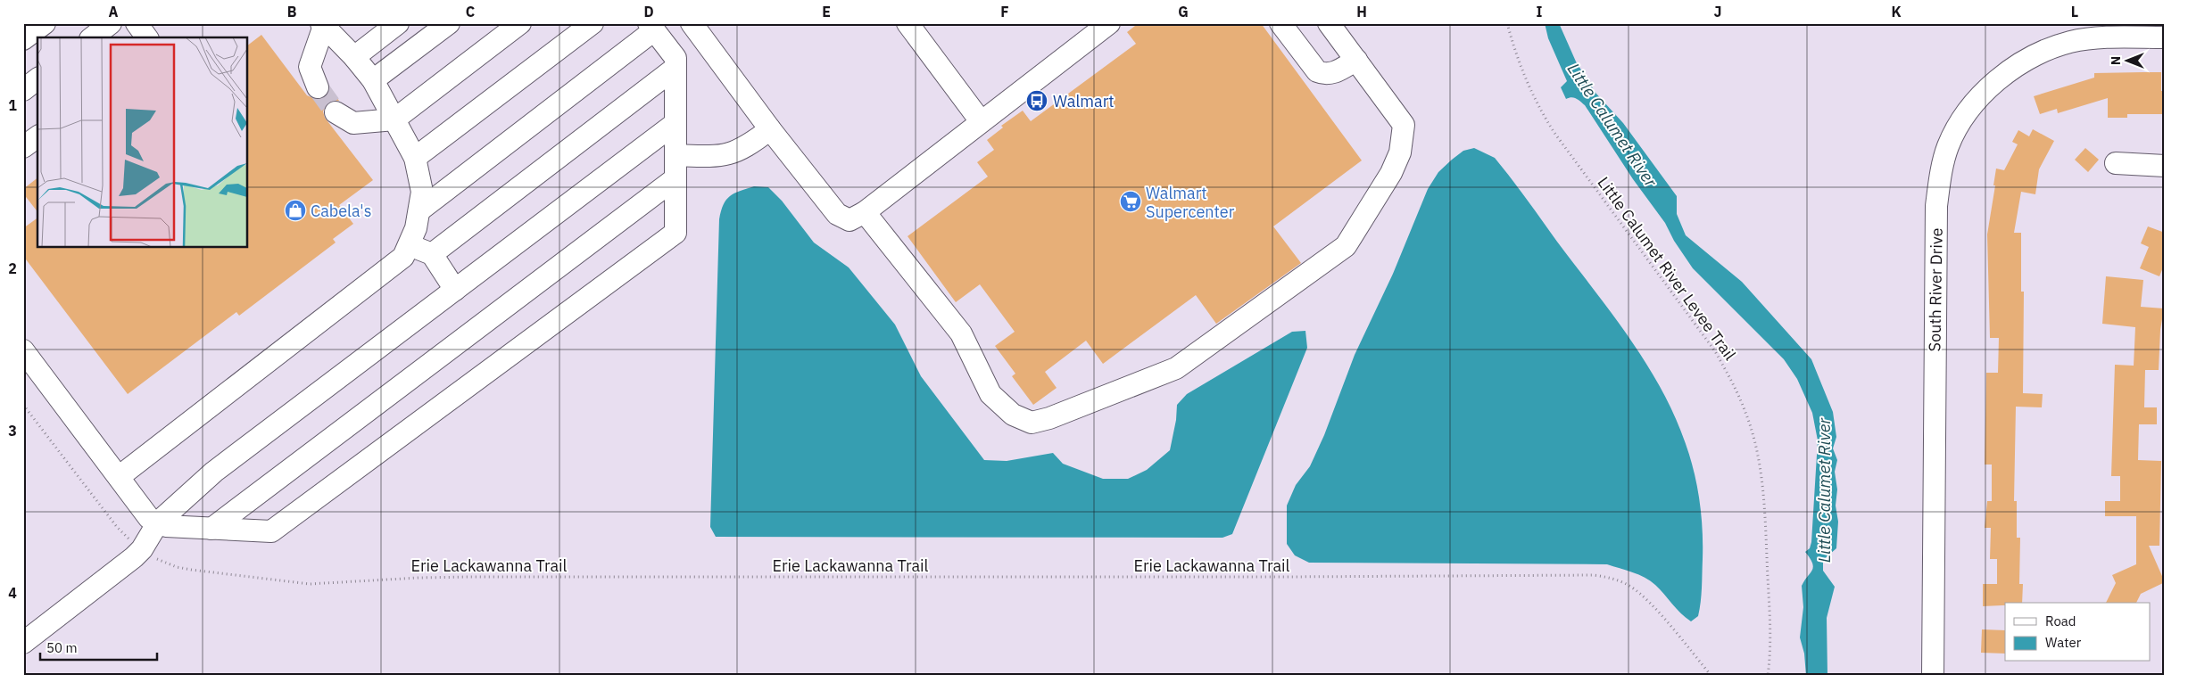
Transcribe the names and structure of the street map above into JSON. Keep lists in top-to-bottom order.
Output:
{
  "streets": {
    "street": ["South River Drive"],
    "path": ["Little Calumet River Levee Trail", "Erie Lackawanna Trail"]
  },
  "water": ["Little Calumet River"],
  "places": {
    "bus stop": ["Walmart"],
    "supermarket": ["Walmart Supercenter"],
    "shop": ["Cabela's"]
  },
  "legend": ["Road", "Water"],
  "scale_bar": "50 m",
  "north": "left",
  "grid": {
    "columns": [
      "A",
      "B",
      "C",
      "D",
      "E",
      "F",
      "G",
      "H",
      "I",
      "J",
      "K",
      "L"
    ],
    "rows": [
      "1",
      "2",
      "3",
      "4"
    ]
  }
}
